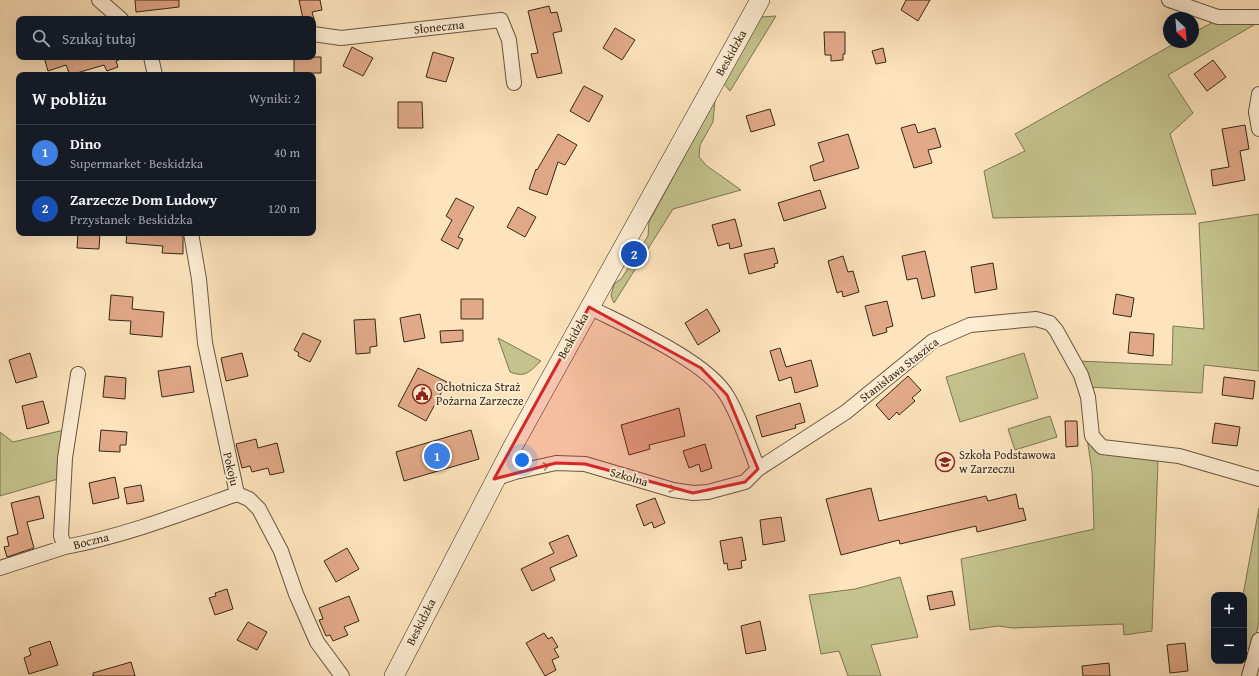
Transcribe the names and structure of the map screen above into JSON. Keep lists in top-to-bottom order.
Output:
{
  "streets": {
    "street": [
      "Słoneczna",
      "Beskidzka",
      "Stanisława Staszica",
      "Pokoju",
      "Szkolna",
      "Boczna"
    ]
  },
  "crossings": [
    ["Beskidzka", "Szkolna"],
    ["Stanisława Staszica", "Szkolna"],
    ["Pokoju", "Boczna"]
  ],
  "one_way": ["Szkolna"],
  "places": {
    "public building": ["Ochotnicza Straż Pożarna Zarzecze"],
    "school or university": ["Szkoła Podstawowa w Zarzeczu"]
  },
  "north": "bottom right",
  "page": {
    "search": "Szukaj tutaj",
    "heading": ["W pobliżu", "Wyniki: 2"],
    "list": [
      {
        "mark": "1",
        "name": "Dino",
        "note": "Supermarket · Beskidzka",
        "value": "40 m"
      },
      {
        "mark": "2",
        "name": "Zarzecze Dom Ludowy",
        "note": "Przystanek · Beskidzka",
        "value": "120 m"
      }
    ],
    "pins": ["2", "1"],
    "map_buttons": ["+", "−"]
  }
}
